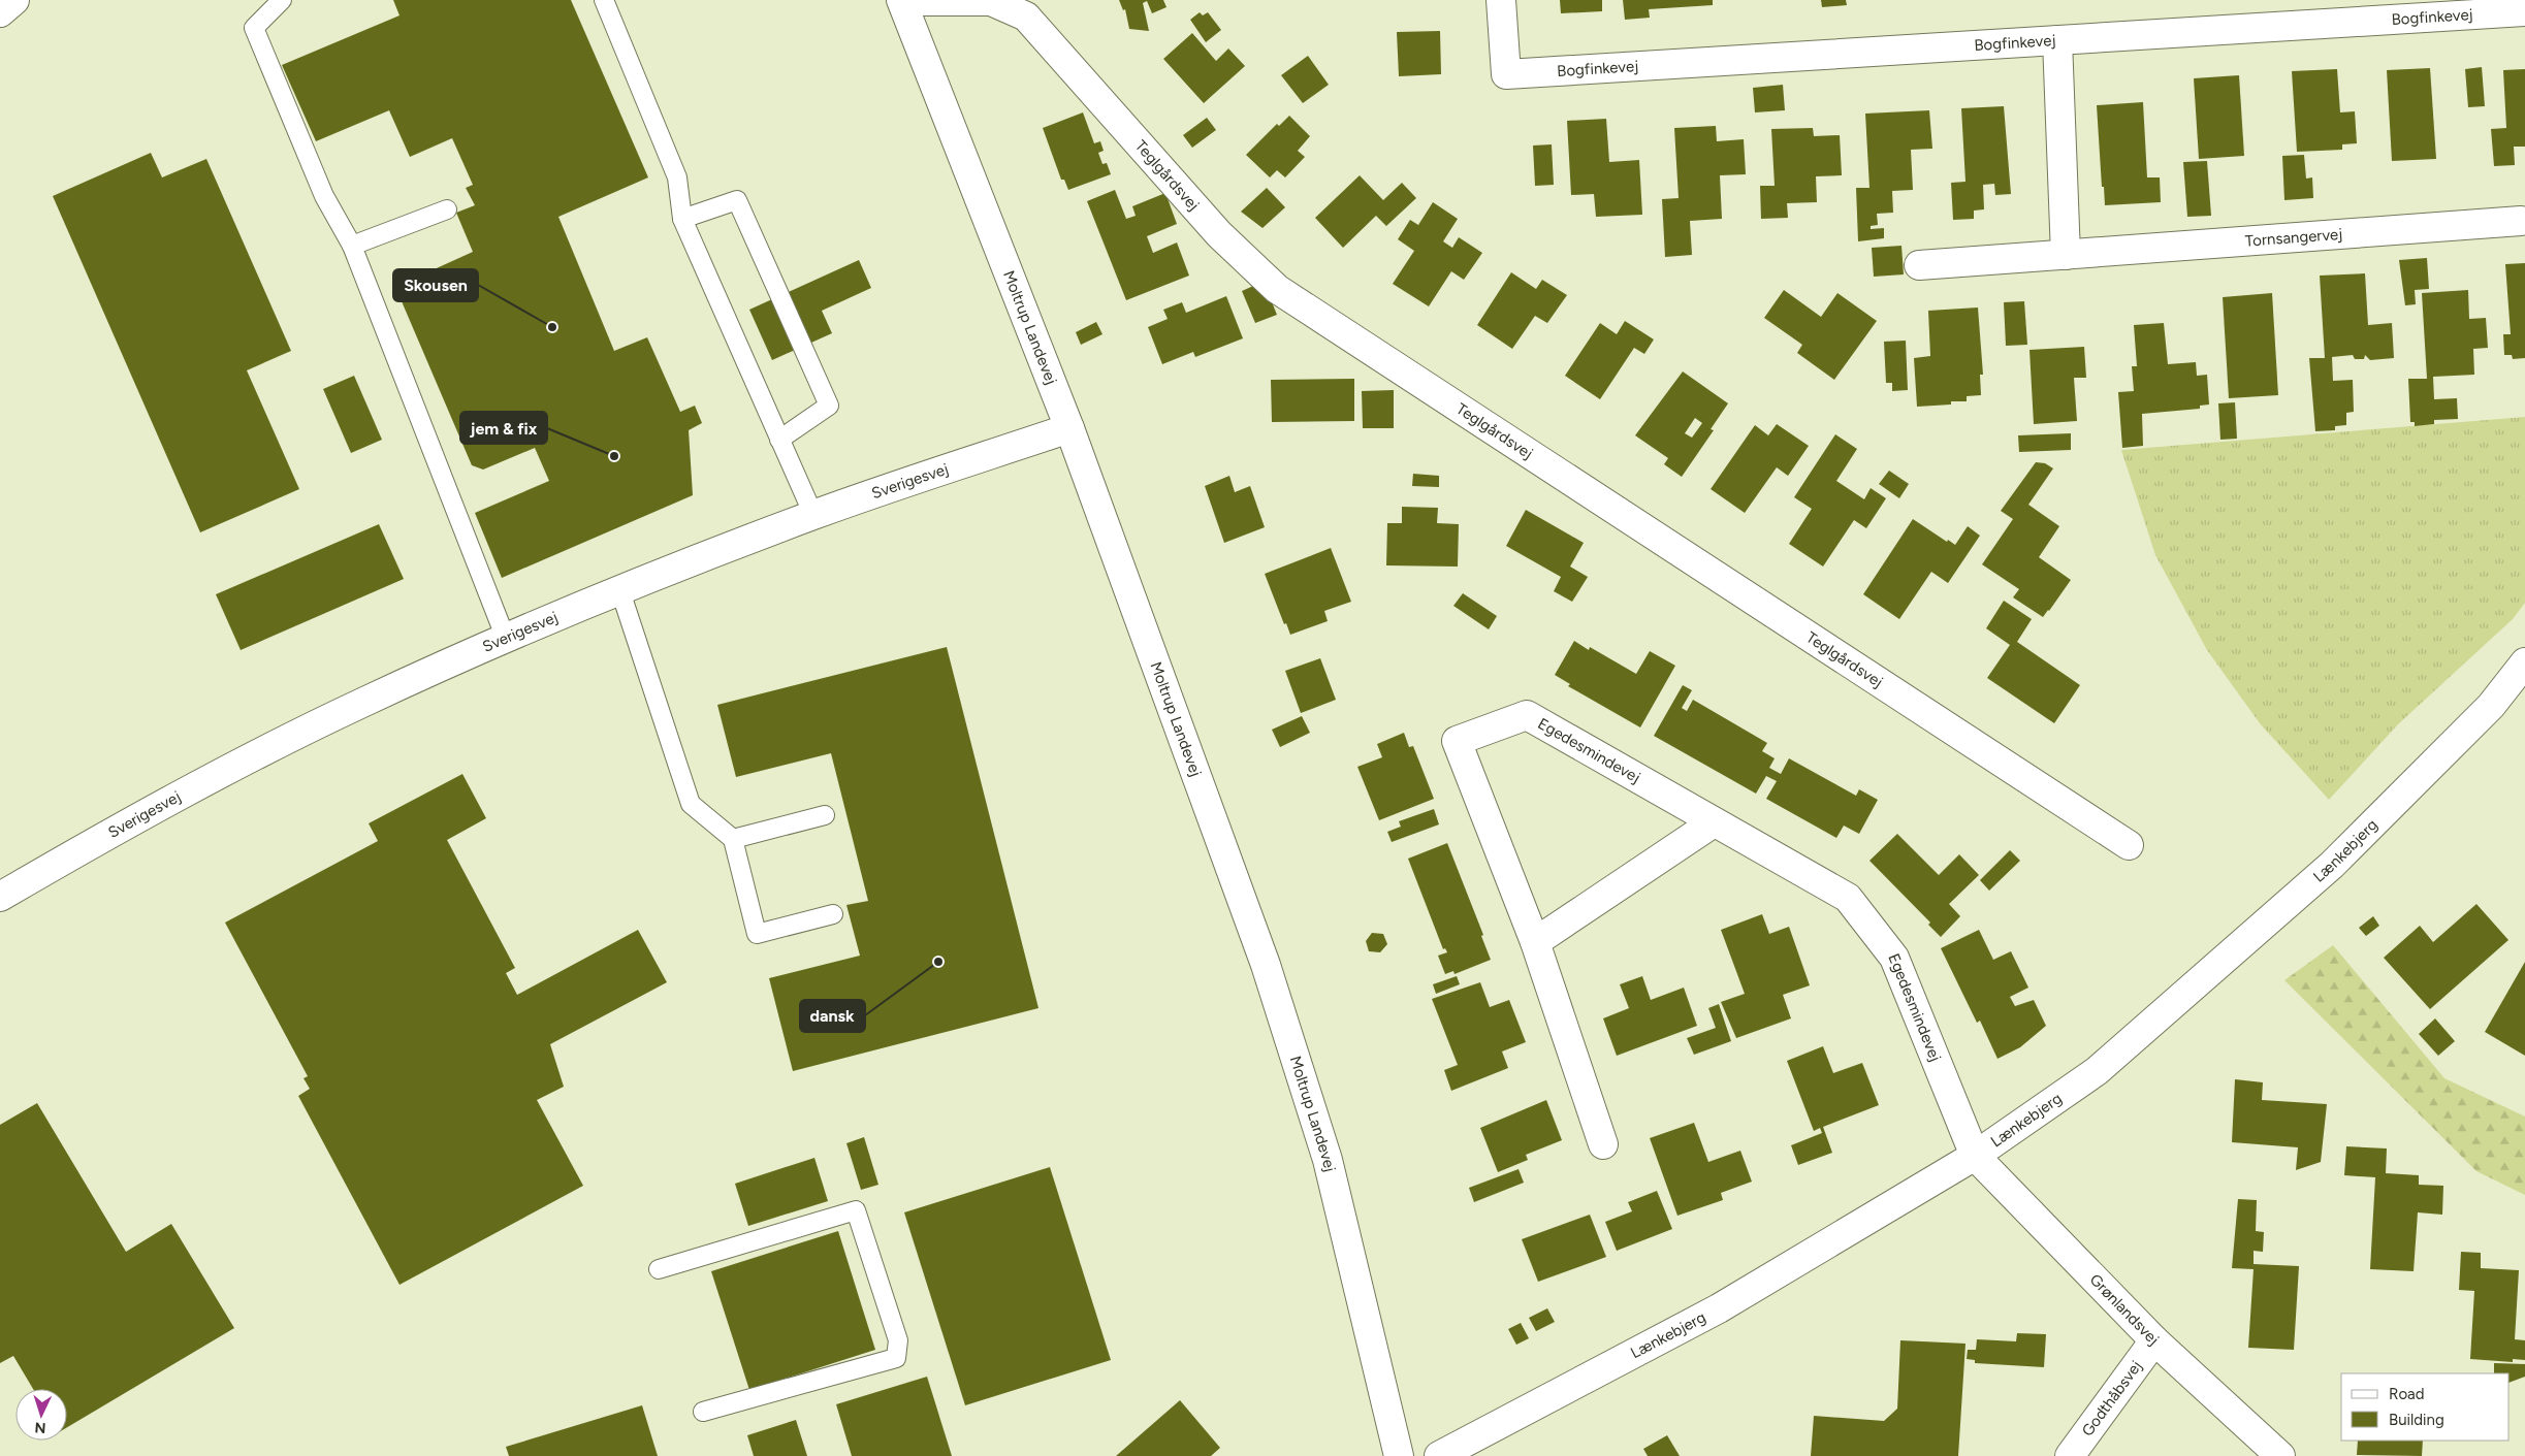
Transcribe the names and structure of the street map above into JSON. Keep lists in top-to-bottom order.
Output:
{
  "streets": {
    "street": [
      "Bogfinkevej",
      "Teglgårdsvej",
      "Tornsangervej",
      "Moltrup Landevej",
      "Sverigesvej",
      "Egedesmindevej",
      "Lænkebjerg",
      "Grønlandsvej",
      "Godthåbsvej"
    ]
  },
  "crossings": [
    ["Teglgårdsvej", "Moltrup Landevej"],
    ["Moltrup Landevej", "Sverigesvej"],
    ["Egedesmindevej", "Lænkebjerg"],
    ["Egedesmindevej", "Grønlandsvej"],
    ["Lænkebjerg", "Grønlandsvej"],
    ["Grønlandsvej", "Godthåbsvej"]
  ],
  "places": ["Skousen", "jem & fix", "dansk"],
  "legend": ["Road", "Building"],
  "north": "bottom"
}
